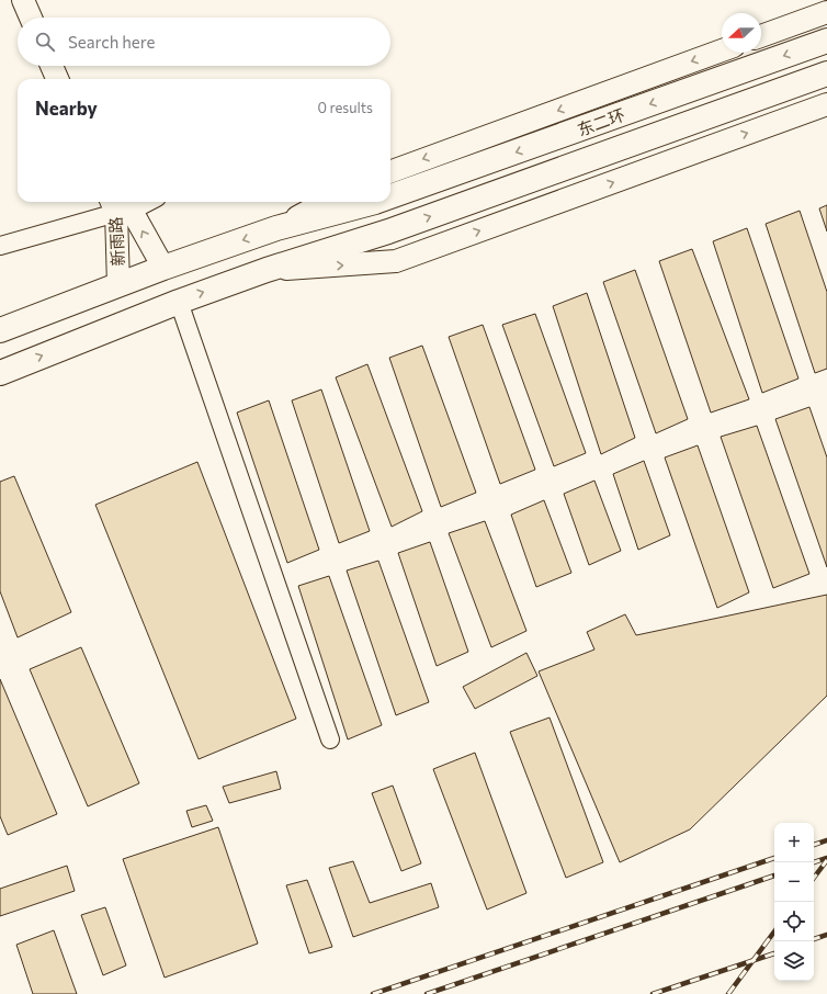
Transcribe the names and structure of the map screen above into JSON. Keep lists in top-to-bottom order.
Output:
{
  "streets": {
    "highway": ["东二环"],
    "street": ["新雨路"]
  },
  "crossings": [
    ["东二环", "新雨路"]
  ],
  "one_way": ["新雨路"],
  "north": "left",
  "page": {
    "search": "Search here",
    "heading": ["Nearby", "0 results"],
    "map_buttons": ["+", "−"]
  }
}
